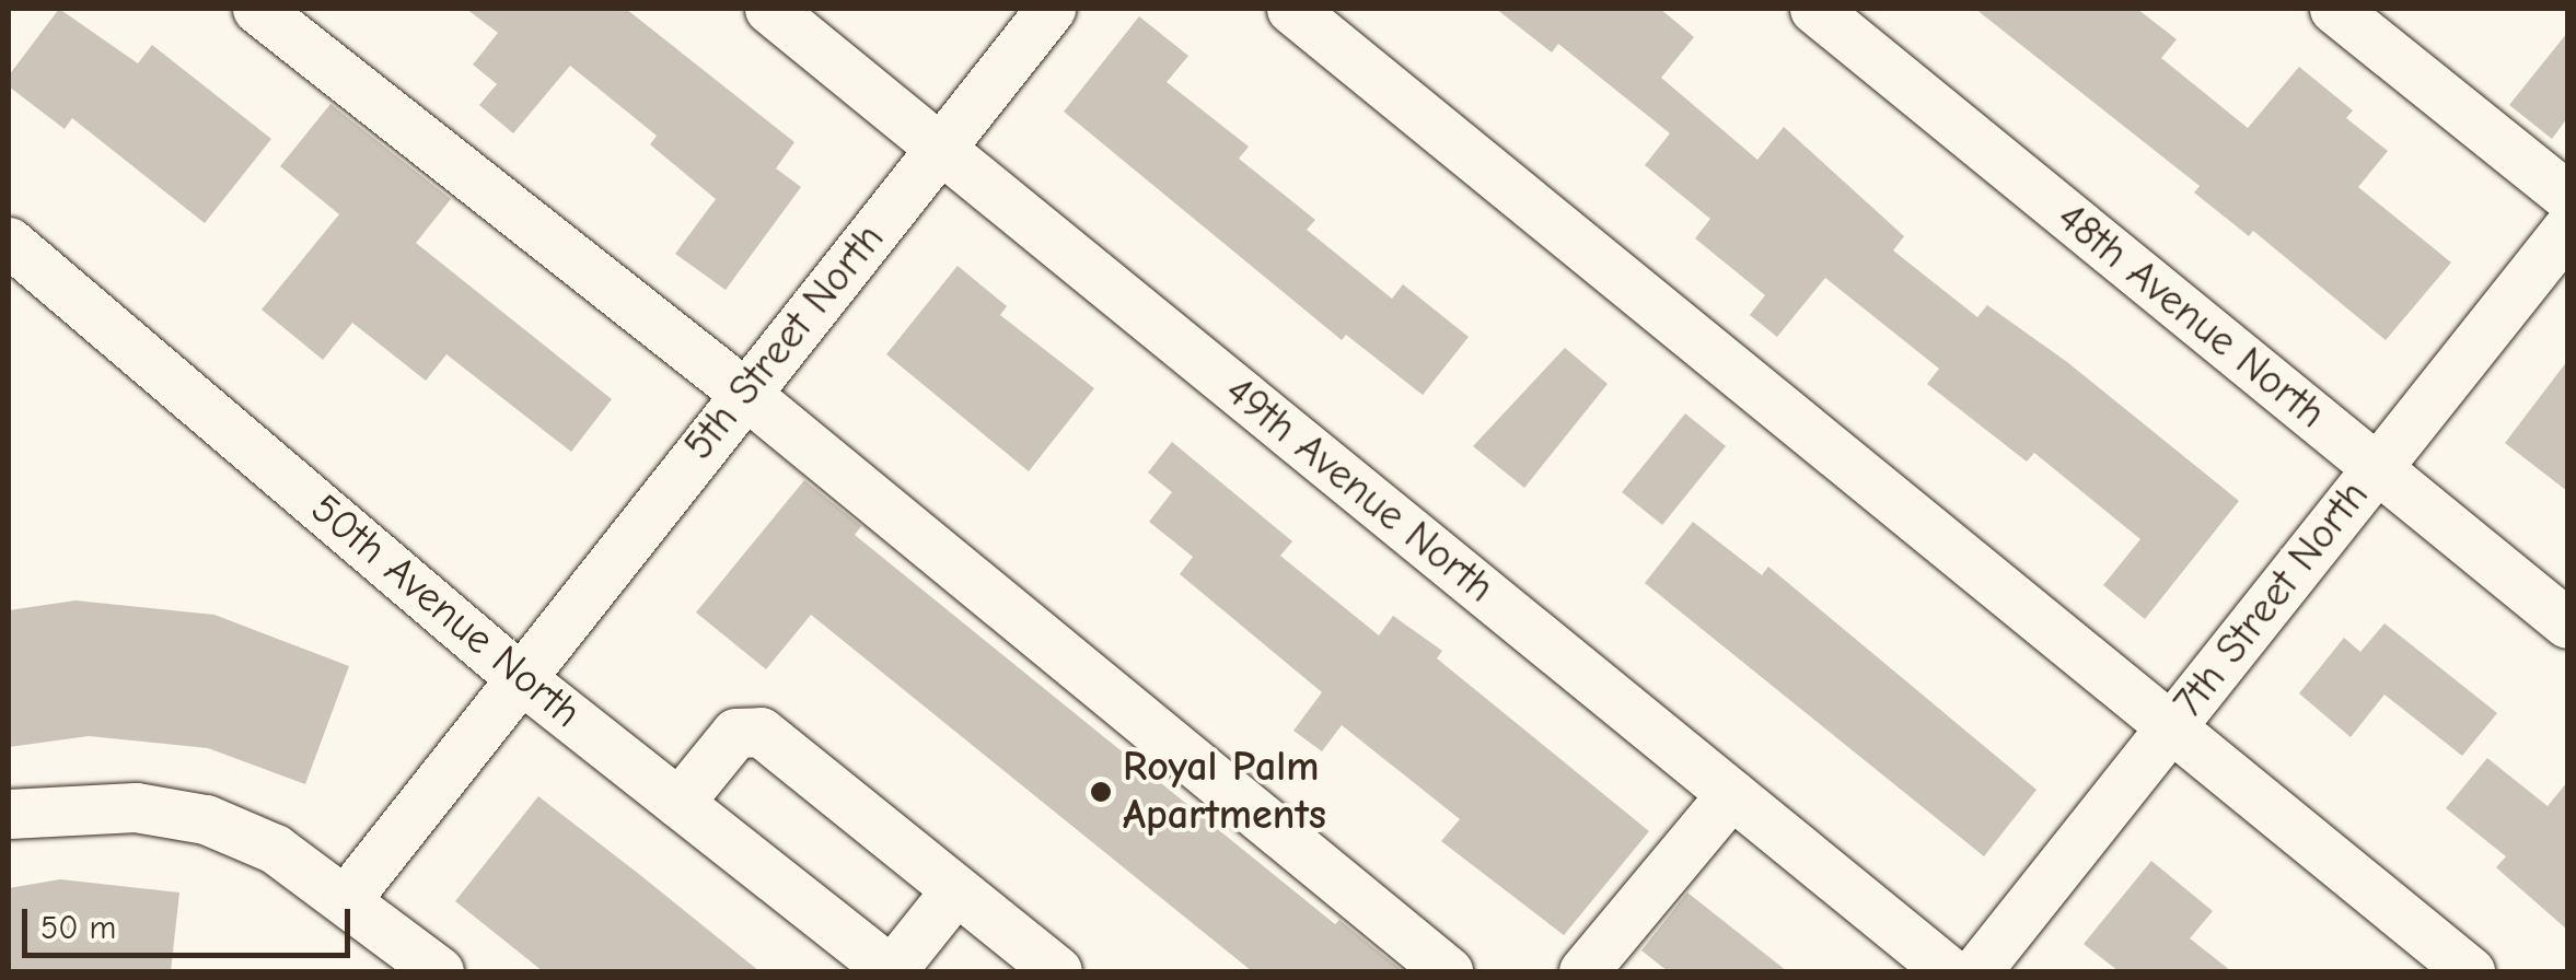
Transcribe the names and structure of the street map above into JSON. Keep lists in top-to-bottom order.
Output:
{
  "streets": {
    "street": [
      "48th Avenue North",
      "5th Street North",
      "49th Avenue North",
      "7th Street North",
      "50th Avenue North"
    ]
  },
  "crossings": [
    ["48th Avenue North", "7th Street North"],
    ["5th Street North", "49th Avenue North"],
    ["5th Street North", "50th Avenue North"]
  ],
  "places": ["Royal Palm Apartments"],
  "scale_bar": "50 m"
}
